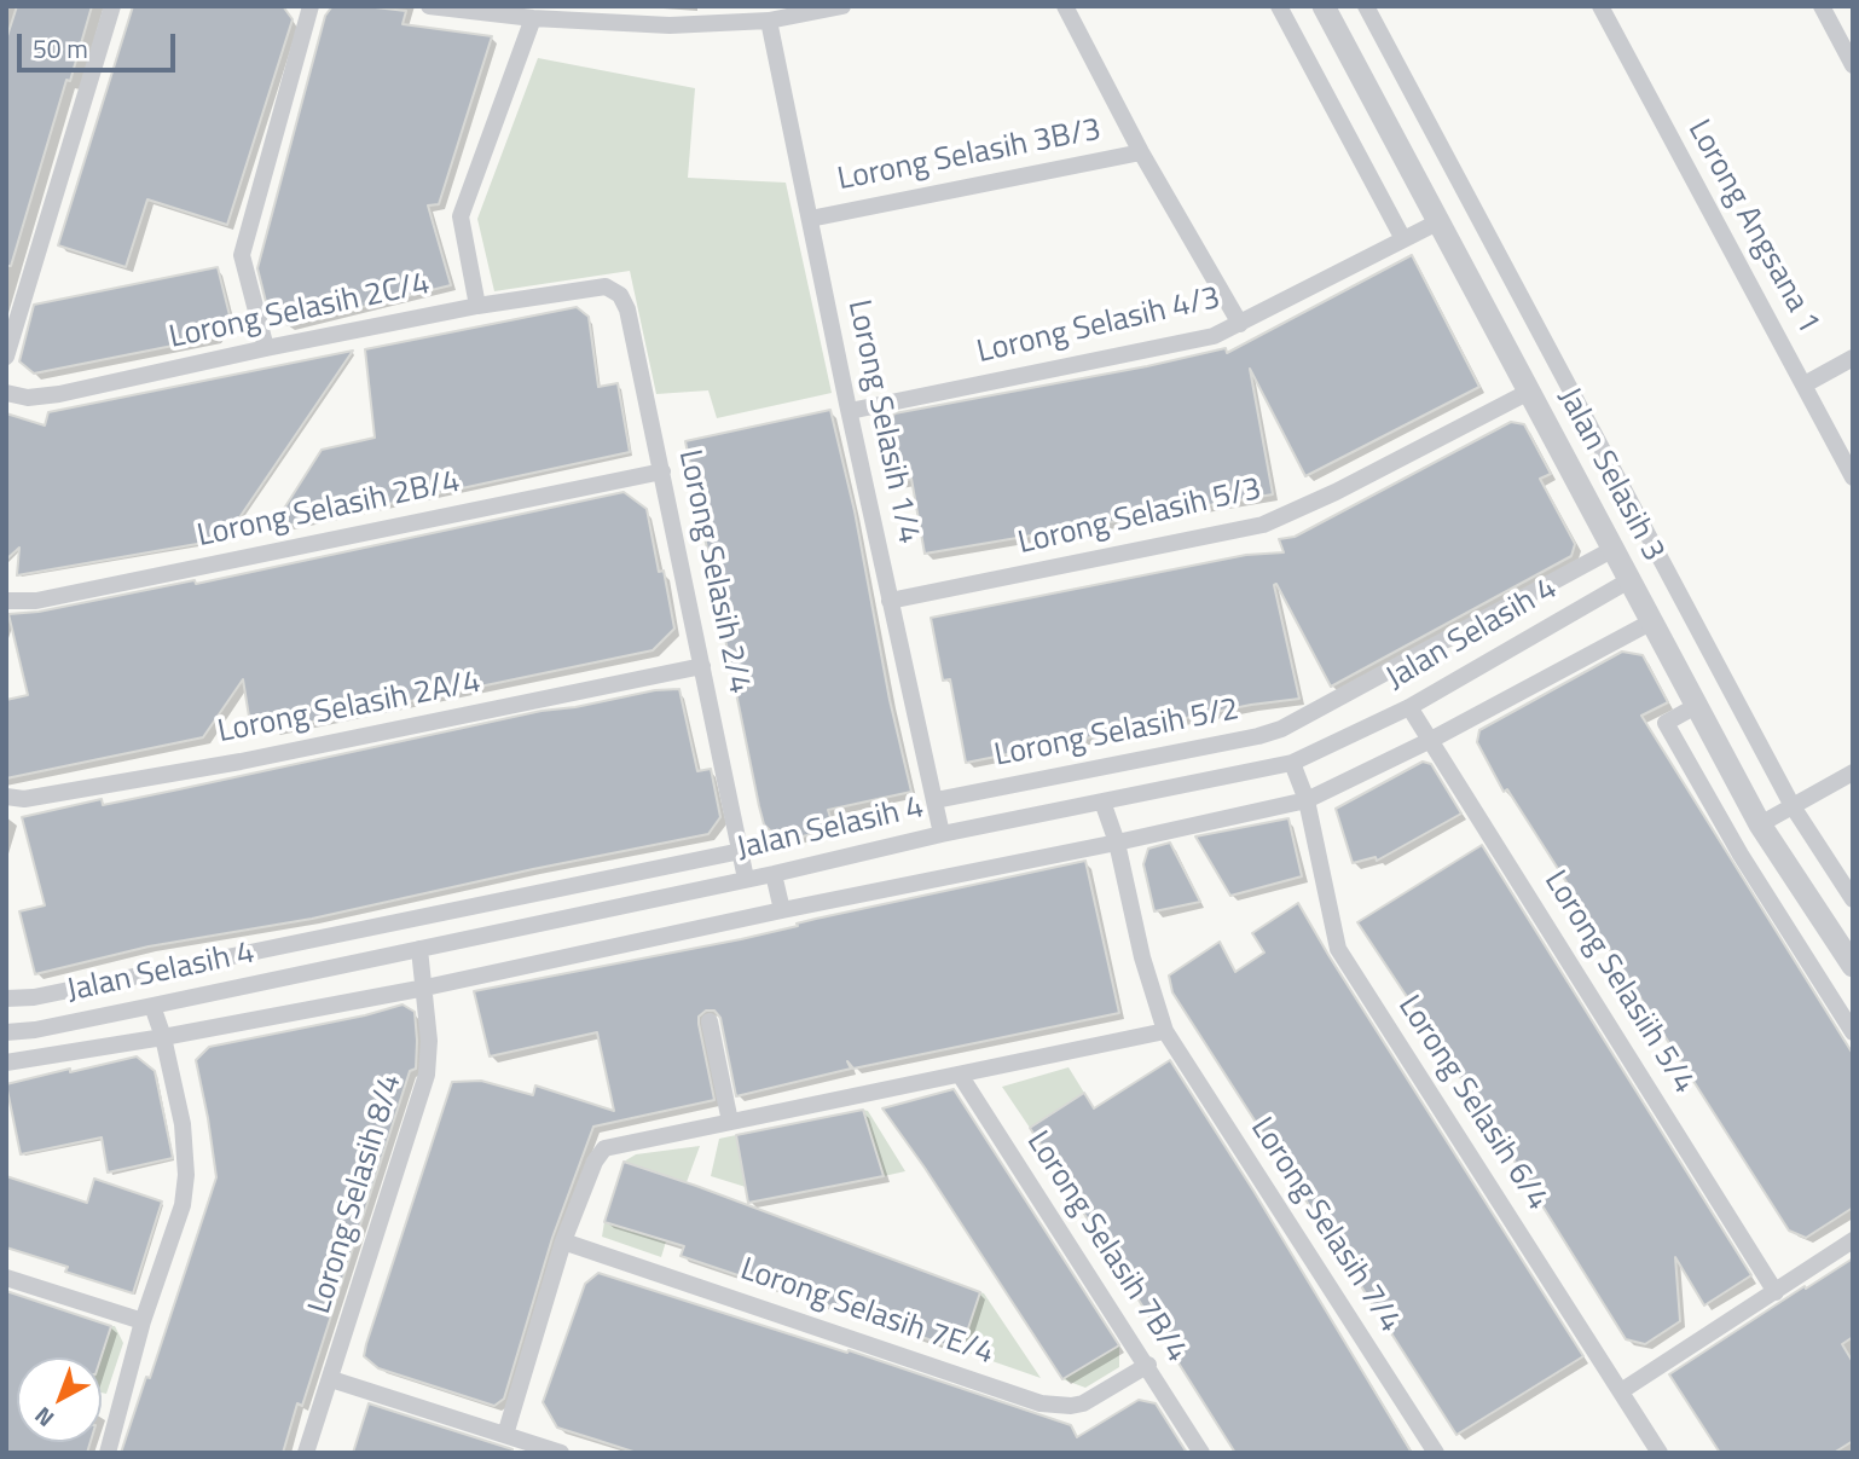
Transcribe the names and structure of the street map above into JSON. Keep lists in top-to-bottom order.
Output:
{
  "streets": {
    "street": [
      "Lorong Selasih 3B/3",
      "Lorong Angsana 1",
      "Lorong Selasih 2C/4",
      "Lorong Selasih 4/3",
      "Lorong Selasih 1/4",
      "Jalan Selasih 3",
      "Lorong Selasih 2B/4",
      "Lorong Selasih 5/3",
      "Lorong Selasih 2/4",
      "Jalan Selasih 4",
      "Lorong Selasih 2A/4",
      "Lorong Selasih 5/2",
      "Lorong Selasiih 5/4",
      "Lorong Selasih 6/4",
      "Lorong Selasih 8/4",
      "Lorong Selasih 7/4",
      "Lorong Selasih 7B/4",
      "Lorong Selasih 7E/4"
    ]
  },
  "crossings": [
    ["Lorong Selasih 3B/3", "Lorong Selasih 1/4"],
    ["Lorong Selasih 2C/4", "Lorong Selasih 2/4"],
    ["Lorong Selasih 4/3", "Lorong Selasih 1/4"],
    ["Lorong Selasih 4/3", "Jalan Selasih 3"],
    ["Lorong Selasih 1/4", "Lorong Selasih 5/3"],
    ["Lorong Selasih 1/4", "Jalan Selasih 4"],
    ["Lorong Selasih 1/4", "Lorong Selasih 5/2"],
    ["Jalan Selasih 3", "Lorong Selasih 5/3"],
    ["Jalan Selasih 3", "Jalan Selasih 4"],
    ["Jalan Selasih 3", "Lorong Selasih 5/2"],
    ["Lorong Selasih 2B/4", "Lorong Selasih 2/4"],
    ["Lorong Selasih 2/4", "Jalan Selasih 4"],
    ["Lorong Selasih 2/4", "Lorong Selasih 2A/4"],
    ["Jalan Selasih 4", "Lorong Selasiih 5/4"],
    ["Jalan Selasih 4", "Lorong Selasih 6/4"],
    ["Jalan Selasih 4", "Lorong Selasih 8/4"],
    ["Jalan Selasih 4", "Lorong Selasih 7/4"],
    ["Lorong Selasih 7B/4", "Lorong Selasih 7E/4"]
  ],
  "scale_bar": "50 m",
  "north": "bottom left"
}
